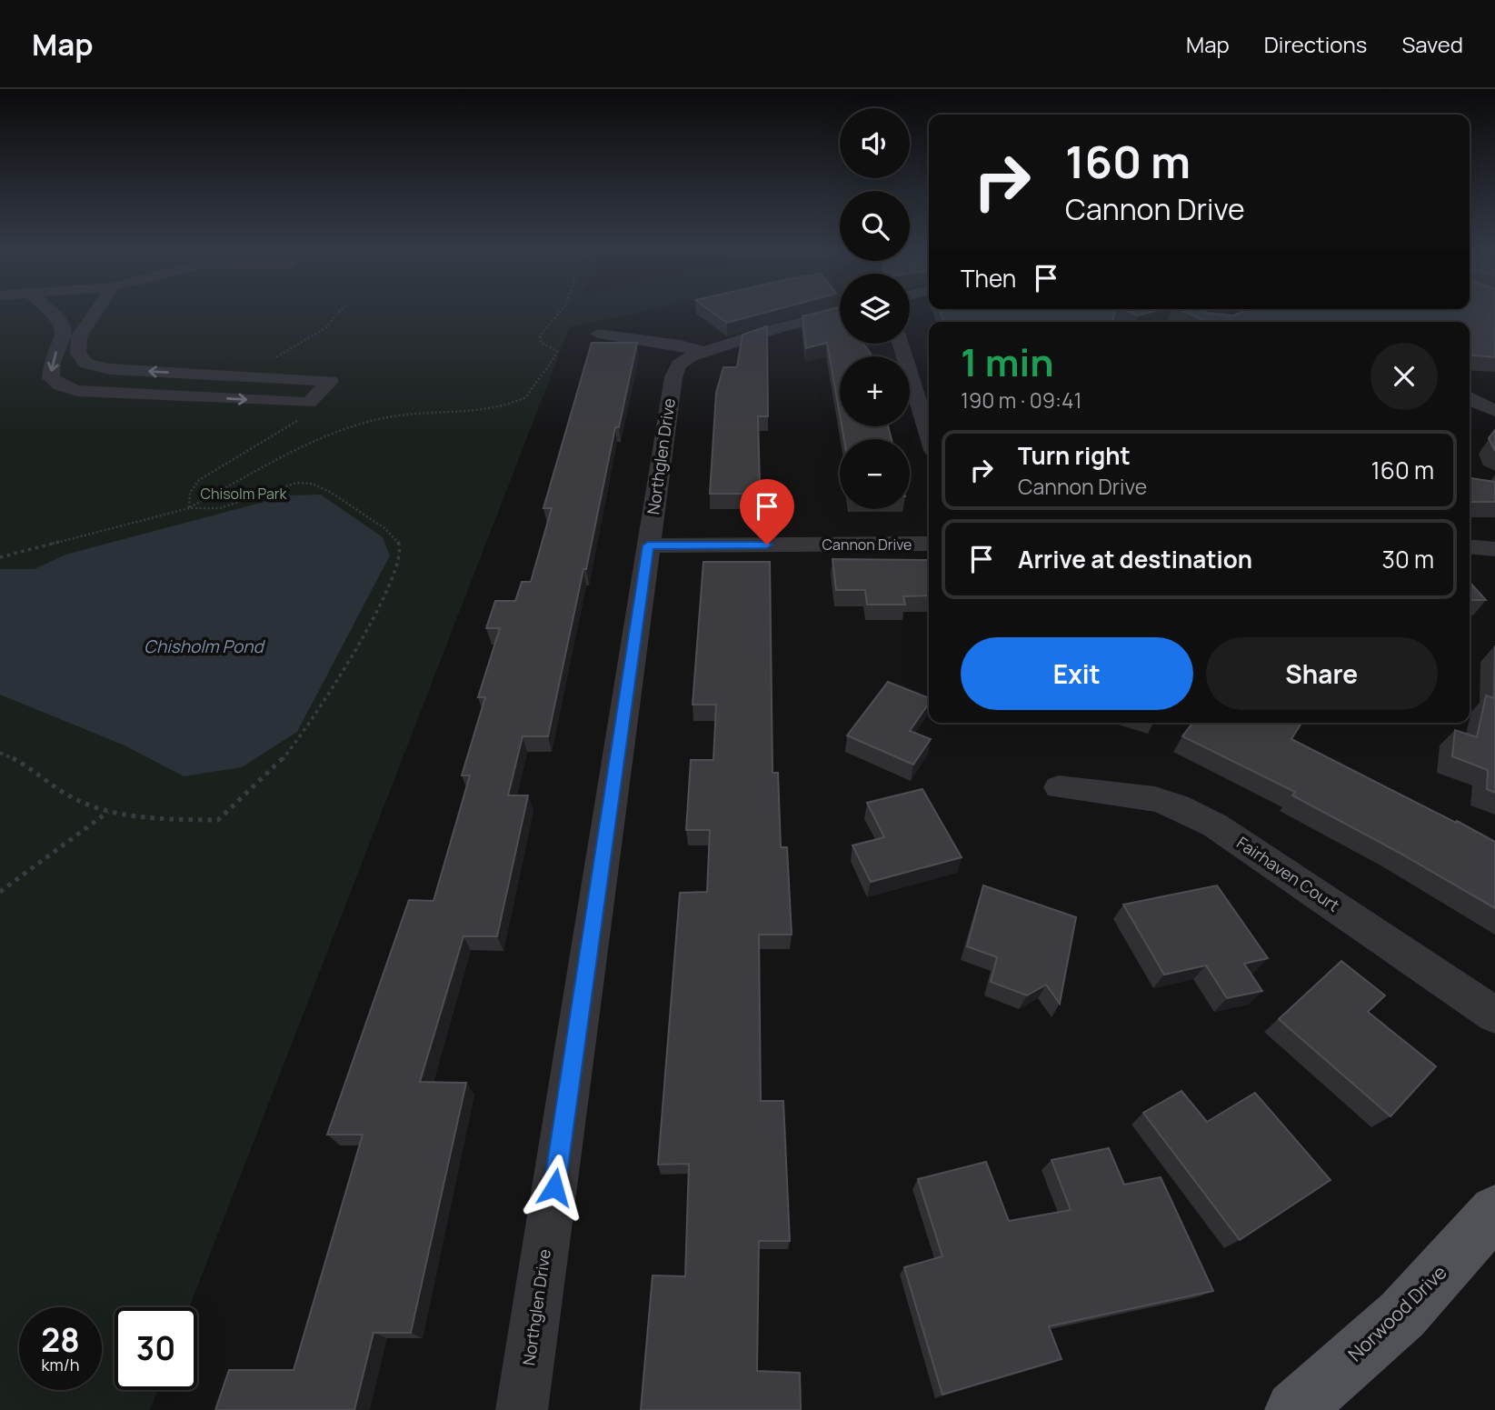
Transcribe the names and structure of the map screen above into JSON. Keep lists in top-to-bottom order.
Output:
{
  "streets": {
    "main road": ["Norwood Drive"],
    "street": ["Northglen Drive", "Cannon Drive", "Fairhaven Court"]
  },
  "crossings": [
    ["Northglen Drive", "Cannon Drive"]
  ],
  "water": ["Chisholm Pond"],
  "parks": ["Chisolm Park"],
  "page": {
    "header": "Map",
    "nav": ["Map", "Directions", "Saved"],
    "map_buttons": ["+", "−"],
    "turn": ["160 m", "Cannon Drive"],
    "then": "Then",
    "heading": ["1 min", "190 m · 09:41"],
    "list": [
      {
        "name": "Turn right",
        "note": "Cannon Drive",
        "value": "160 m"
      },
      {
        "name": "Arrive at destination",
        "value": "30 m"
      }
    ],
    "buttons": ["Exit", "Share"],
    "speed": "28 km/h",
    "limit": "30"
  }
}
